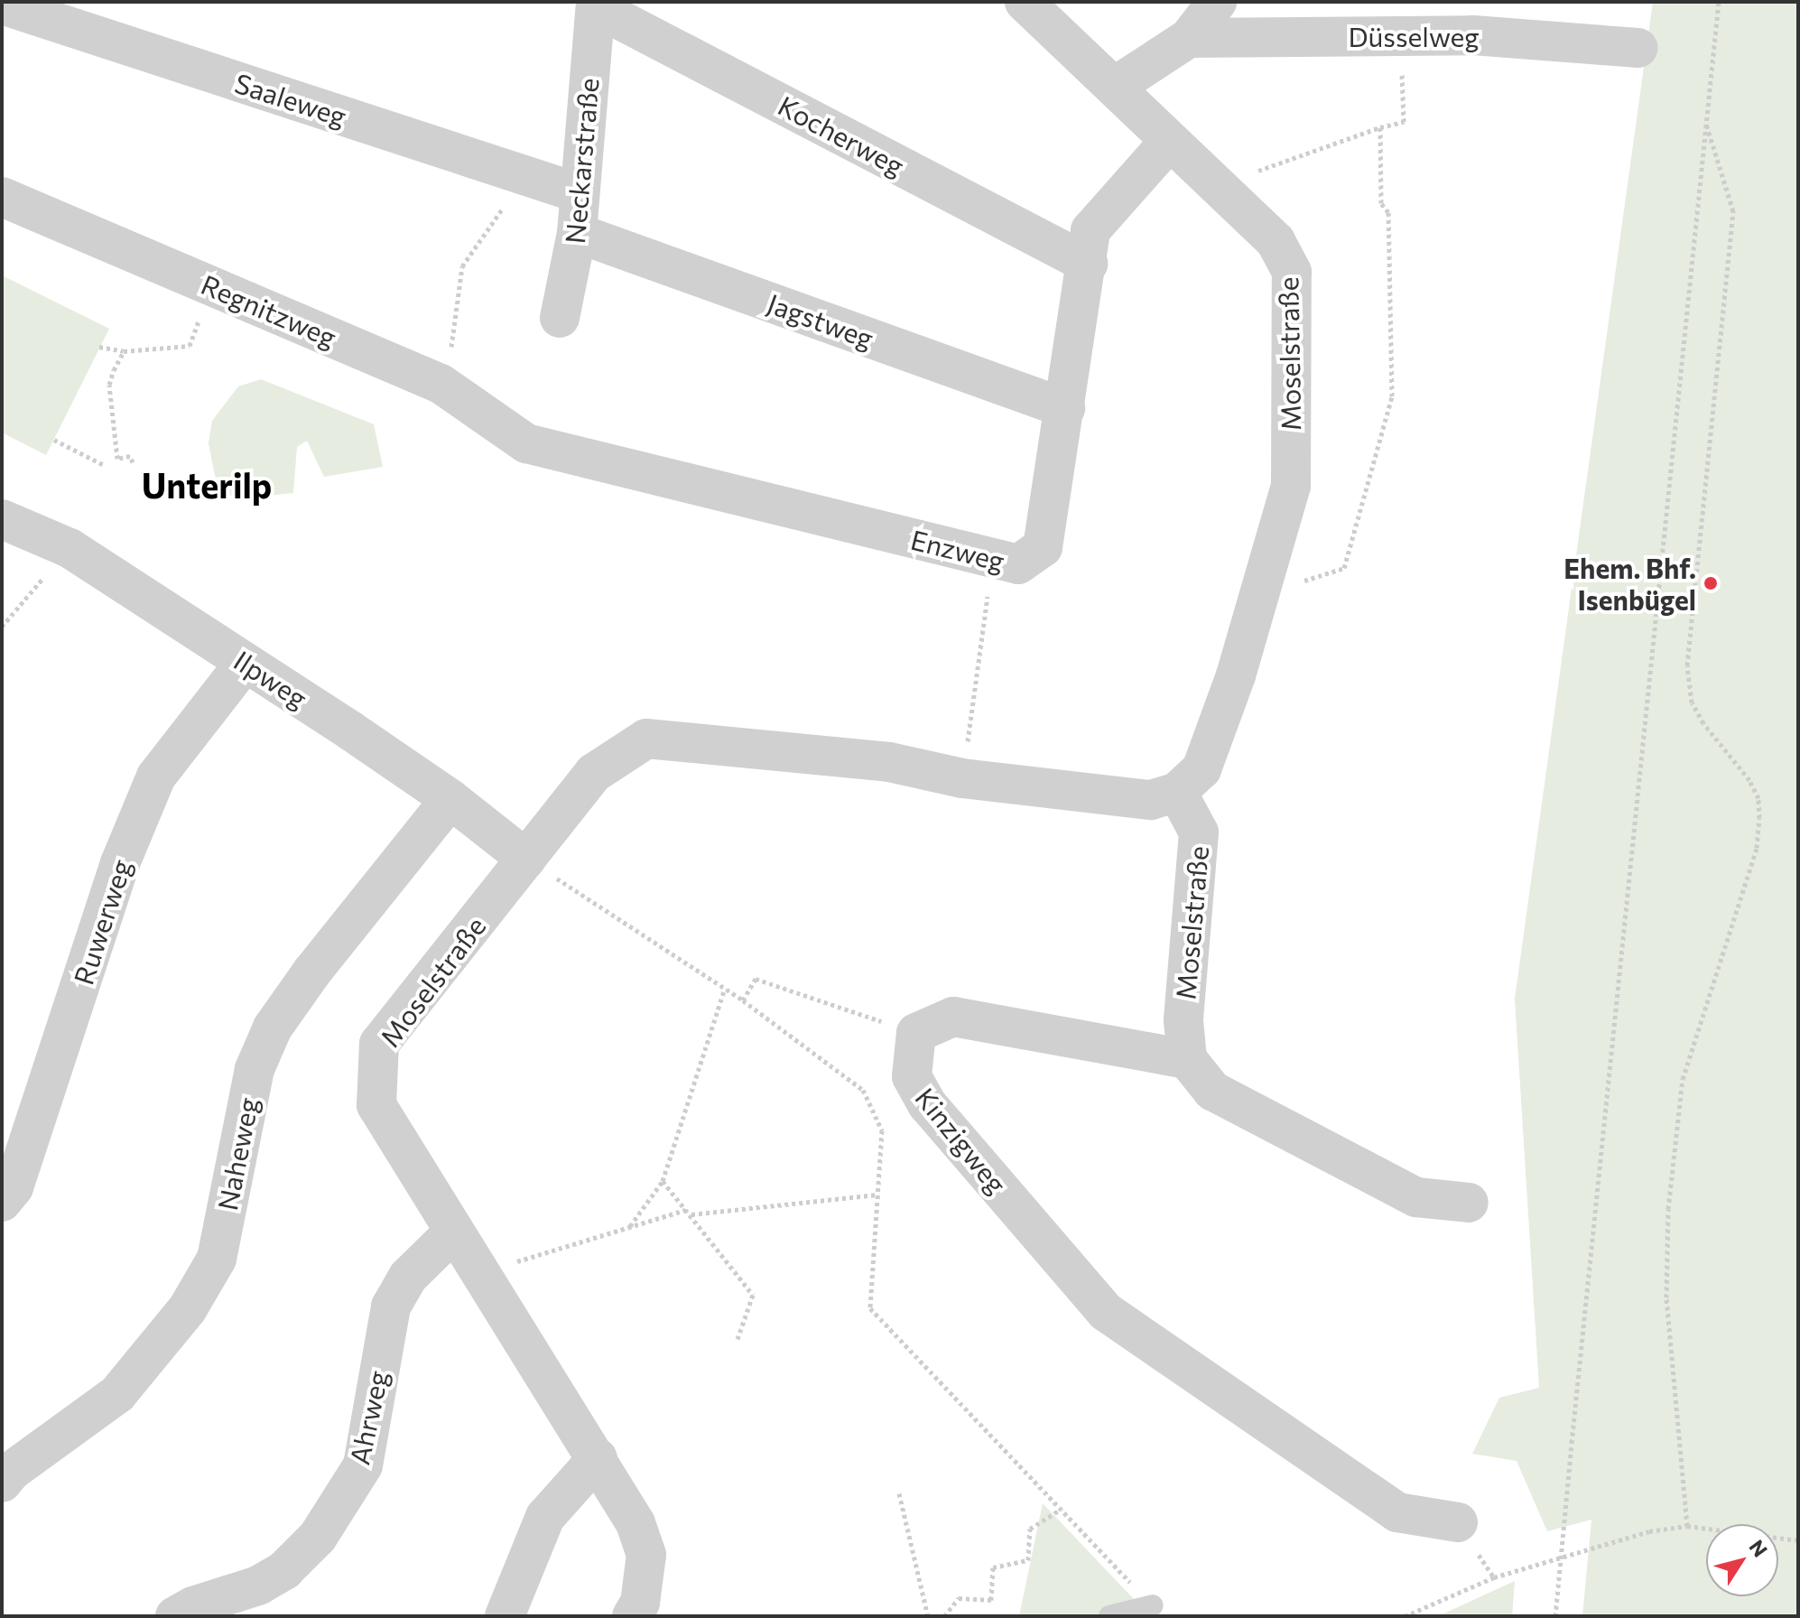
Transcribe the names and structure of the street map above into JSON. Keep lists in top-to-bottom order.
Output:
{
  "streets": {
    "street": [
      "Düsselweg",
      "Saaleweg",
      "Kocherweg",
      "Neckarstraße",
      "Regnitzweg",
      "Jagstweg",
      "Moselstraße",
      "Enzweg",
      "Ilpweg",
      "Ruwerweg",
      "Kinzigweg",
      "Naheweg",
      "Ahrweg"
    ]
  },
  "crossings": [
    ["Saaleweg", "Neckarstraße"],
    ["Kocherweg", "Neckarstraße"],
    ["Kocherweg", "Enzweg"],
    ["Neckarstraße", "Jagstweg"],
    ["Regnitzweg", "Enzweg"],
    ["Jagstweg", "Enzweg"],
    ["Moselstraße", "Enzweg"],
    ["Moselstraße", "Ilpweg"],
    ["Moselstraße", "Ahrweg"],
    ["Ilpweg", "Ruwerweg"],
    ["Ilpweg", "Naheweg"]
  ],
  "districts": ["Unterilp"],
  "places": ["Ehem. Bhf. Isenbügel"],
  "north": "top right"
}
